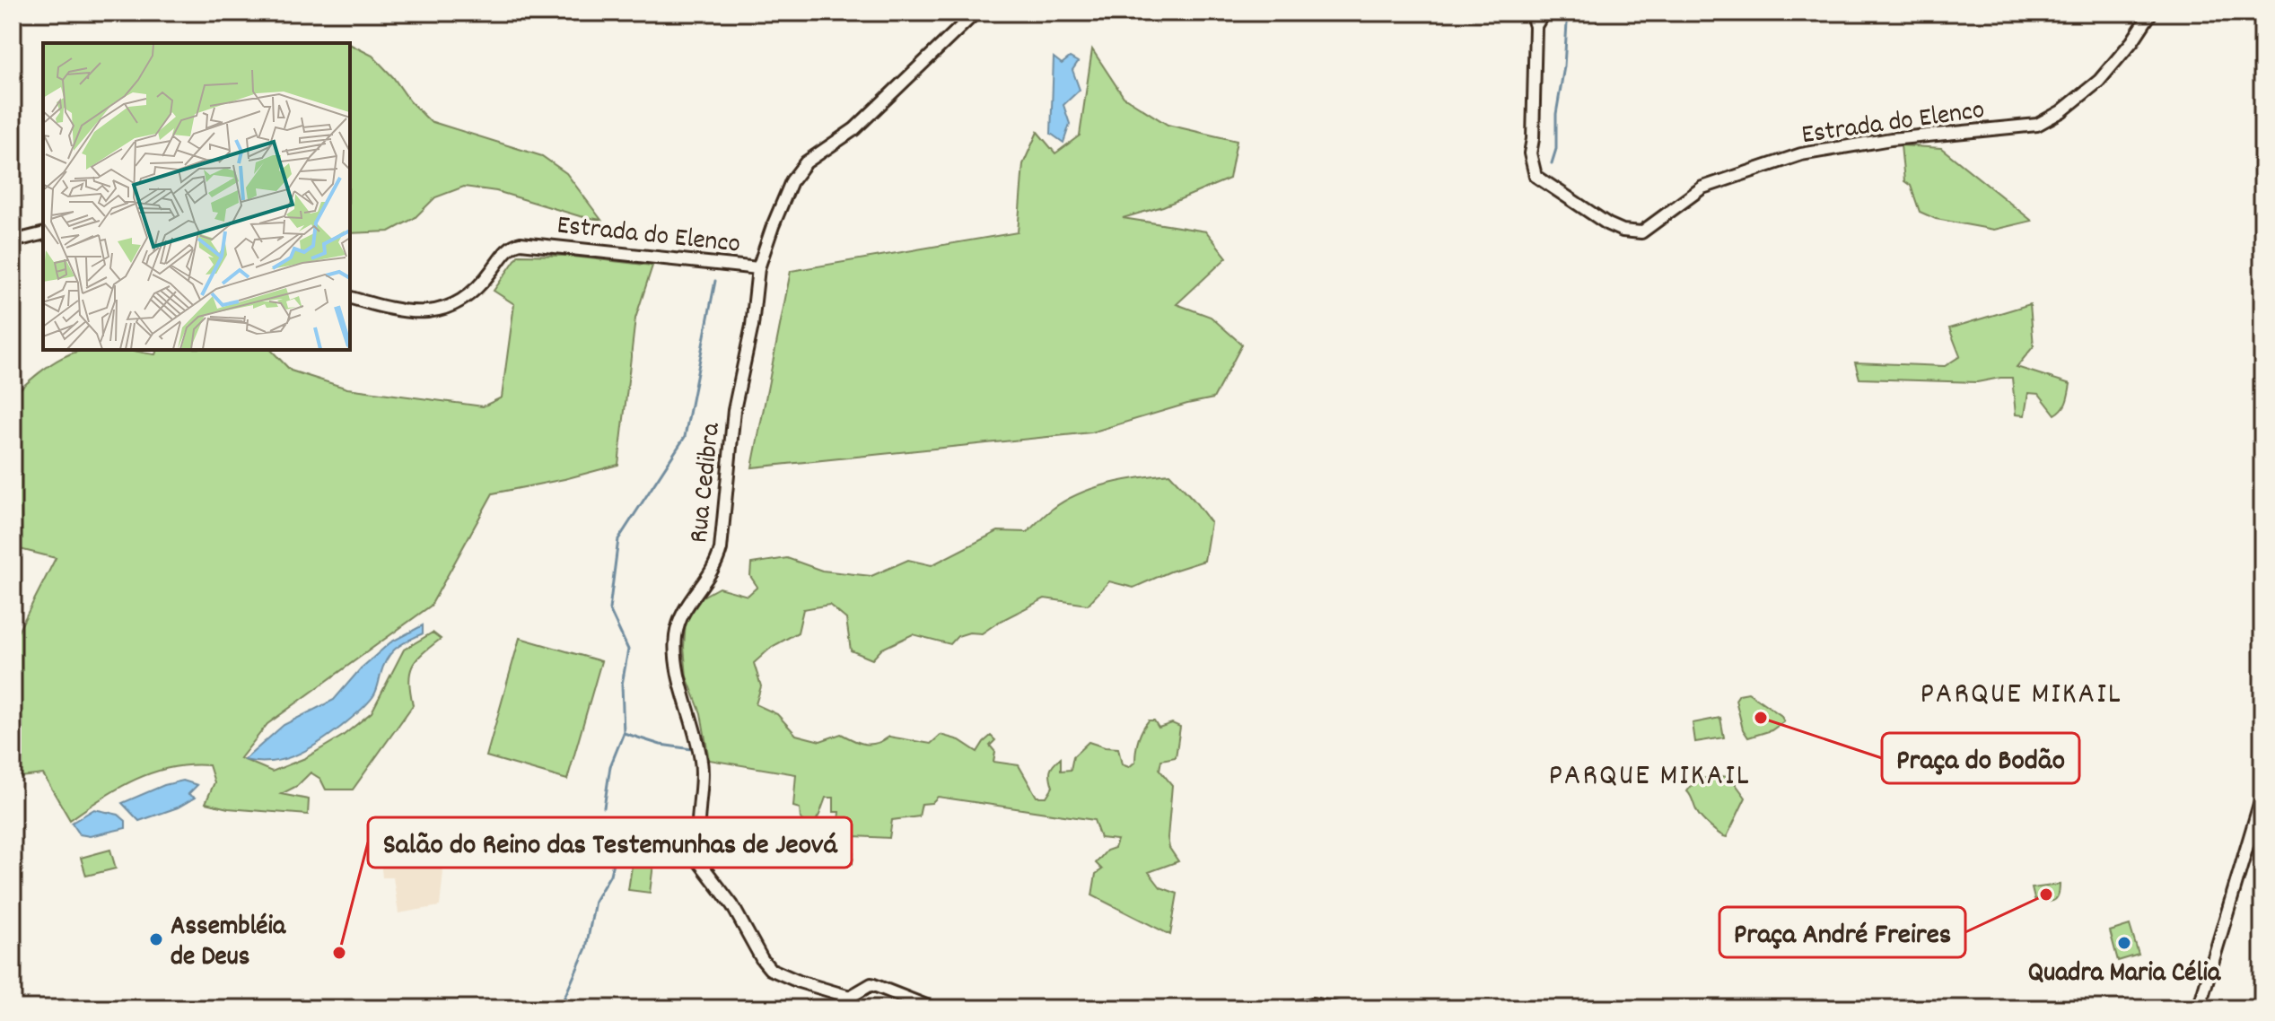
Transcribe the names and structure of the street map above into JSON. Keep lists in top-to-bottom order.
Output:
{
  "streets": {
    "street": ["Estrada do Elenco", "Rua Cedibra"]
  },
  "crossings": [
    ["Estrada do Elenco", "Rua Cedibra"]
  ],
  "districts": ["PARQUE MIKAIL", "PARQUE MIKAIL"],
  "places": [
    "Praça do Bodão",
    "Praça André Freires",
    "Assembléia de Deus",
    "Quadra Maria Célia",
    "Salão do Reino das Testemunhas de Jeová"
  ]
}
